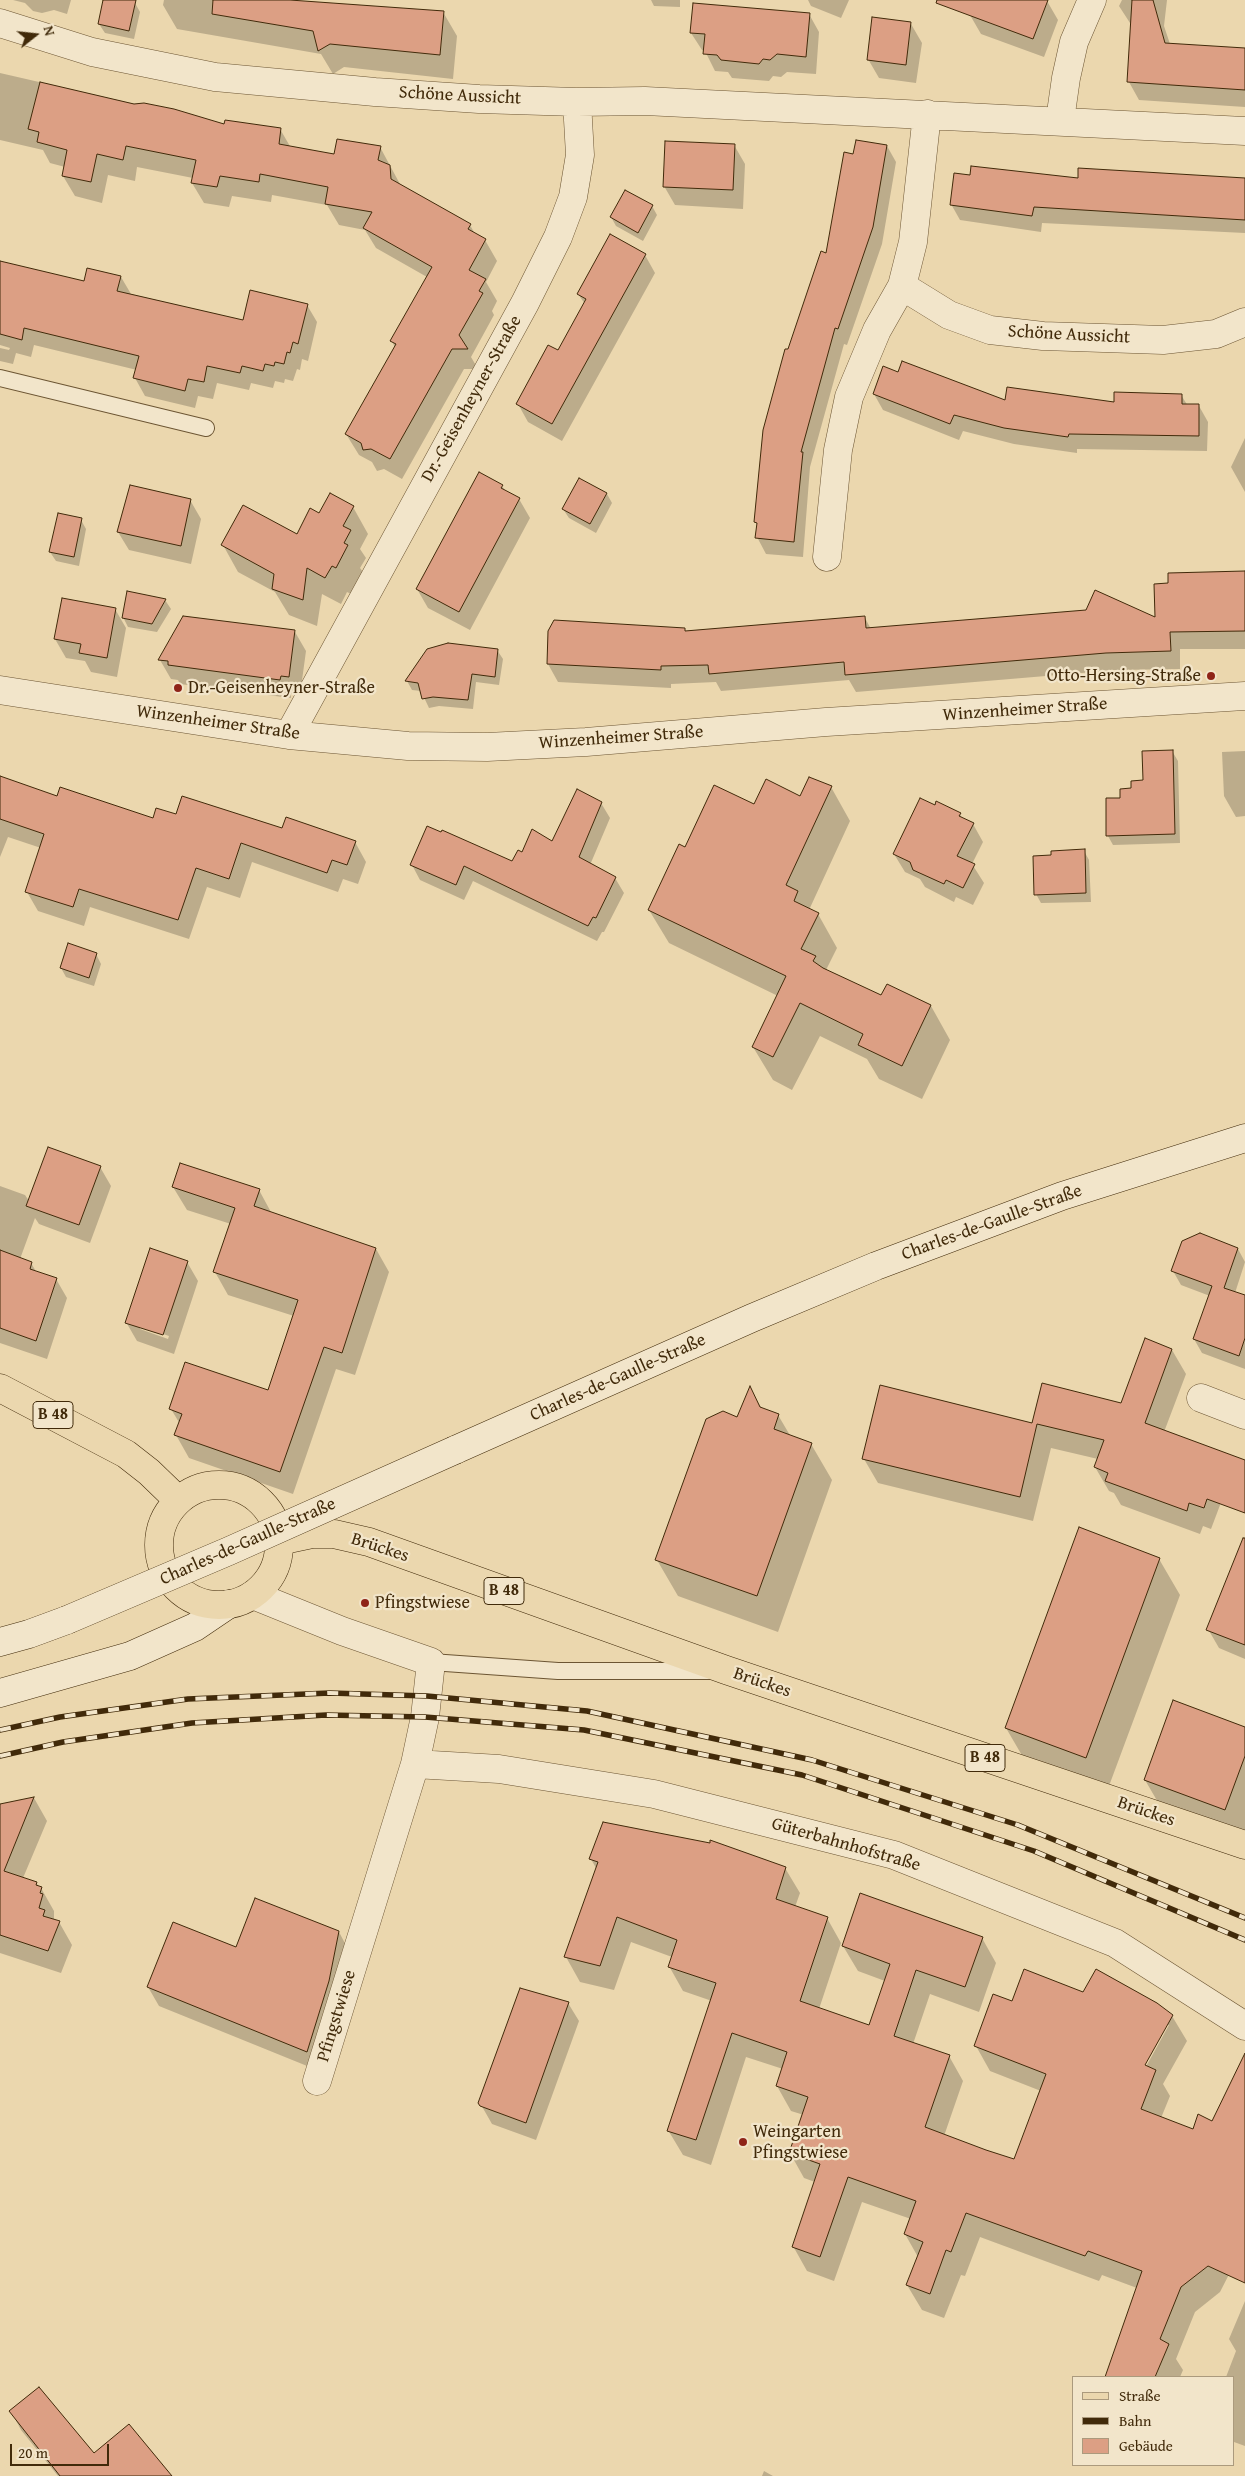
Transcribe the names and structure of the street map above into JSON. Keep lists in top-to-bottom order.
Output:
{
  "streets": {
    "main road": ["B 48", "Brückes"],
    "street": [
      "Schöne Aussicht",
      "Dr.-Geisenheyner-Straße",
      "Winzenheimer Straße",
      "Charles-de-Gaulle-Straße",
      "Güterbahnhofstraße",
      "Pfingstwiese"
    ]
  },
  "crossings": [
    ["Schöne Aussicht", "Dr.-Geisenheyner-Straße"],
    ["Dr.-Geisenheyner-Straße", "Winzenheimer Straße"],
    ["B 48", "Brückes"],
    ["Güterbahnhofstraße", "Pfingstwiese"]
  ],
  "places": [
    "Otto-Hersing-Straße",
    "Dr.-Geisenheyner-Straße",
    "Pfingstwiese",
    "Weingarten Pfingstwiese"
  ],
  "legend": ["Straße", "Bahn", "Gebäude"],
  "scale_bar": "20 m",
  "north": "right"
}
